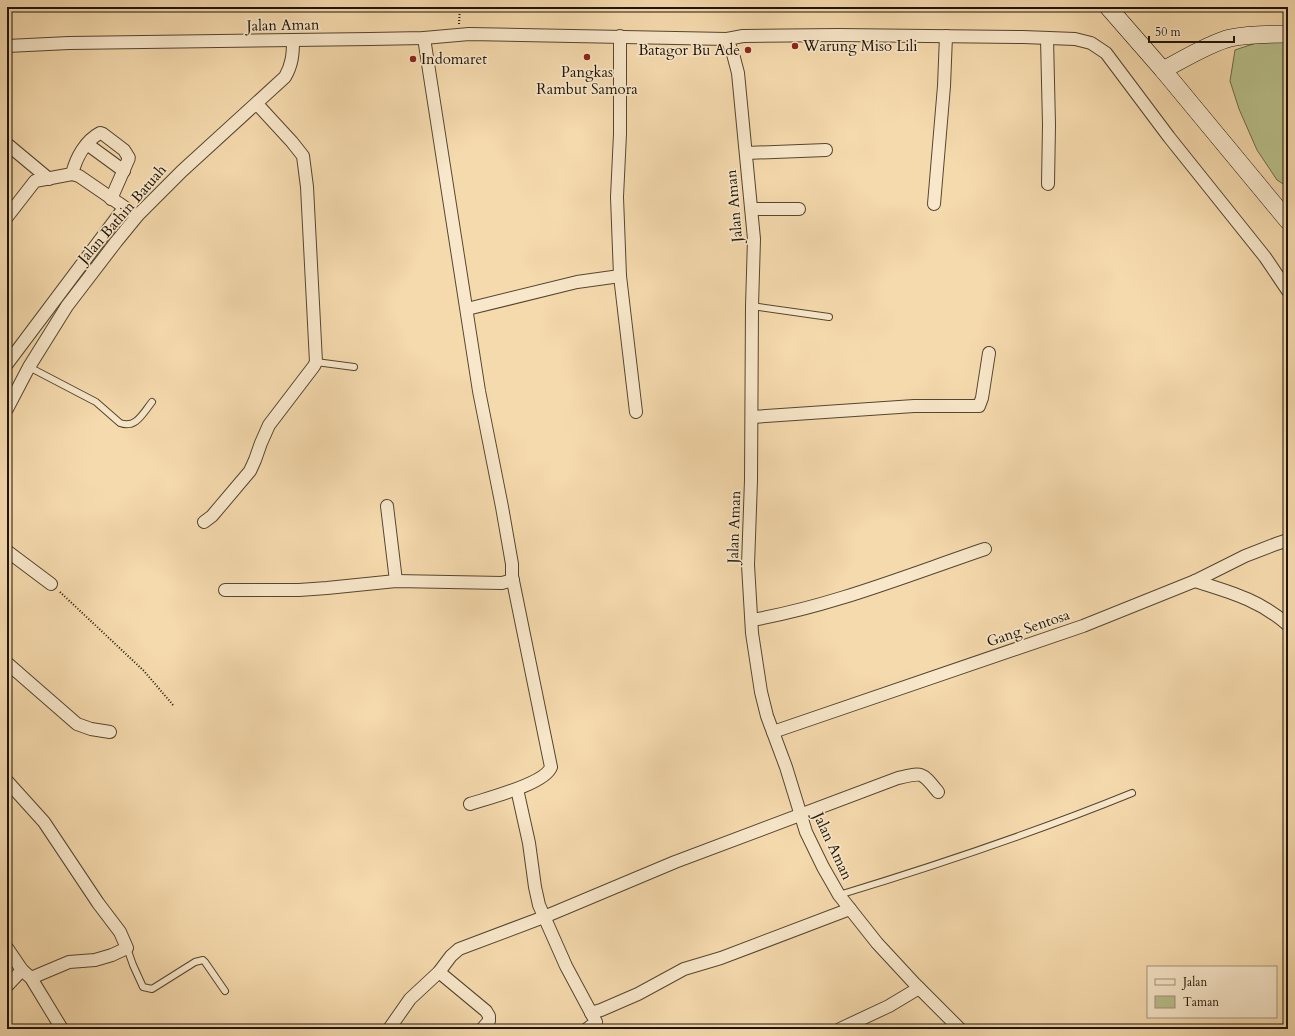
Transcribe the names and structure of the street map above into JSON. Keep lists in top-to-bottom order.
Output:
{
  "streets": {
    "street": ["Jalan Aman", "Jalan Bathin Batuah", "Gang Sentosa"]
  },
  "crossings": [
    ["Jalan Aman", "Jalan Bathin Batuah"],
    ["Jalan Aman", "Gang Sentosa"]
  ],
  "places": [
    "Warung Miso Lili",
    "Batagor Bu Ade",
    "Pangkas Rambut Samora",
    "Indomaret"
  ],
  "legend": ["Jalan", "Taman"],
  "scale_bar": "50 m"
}
